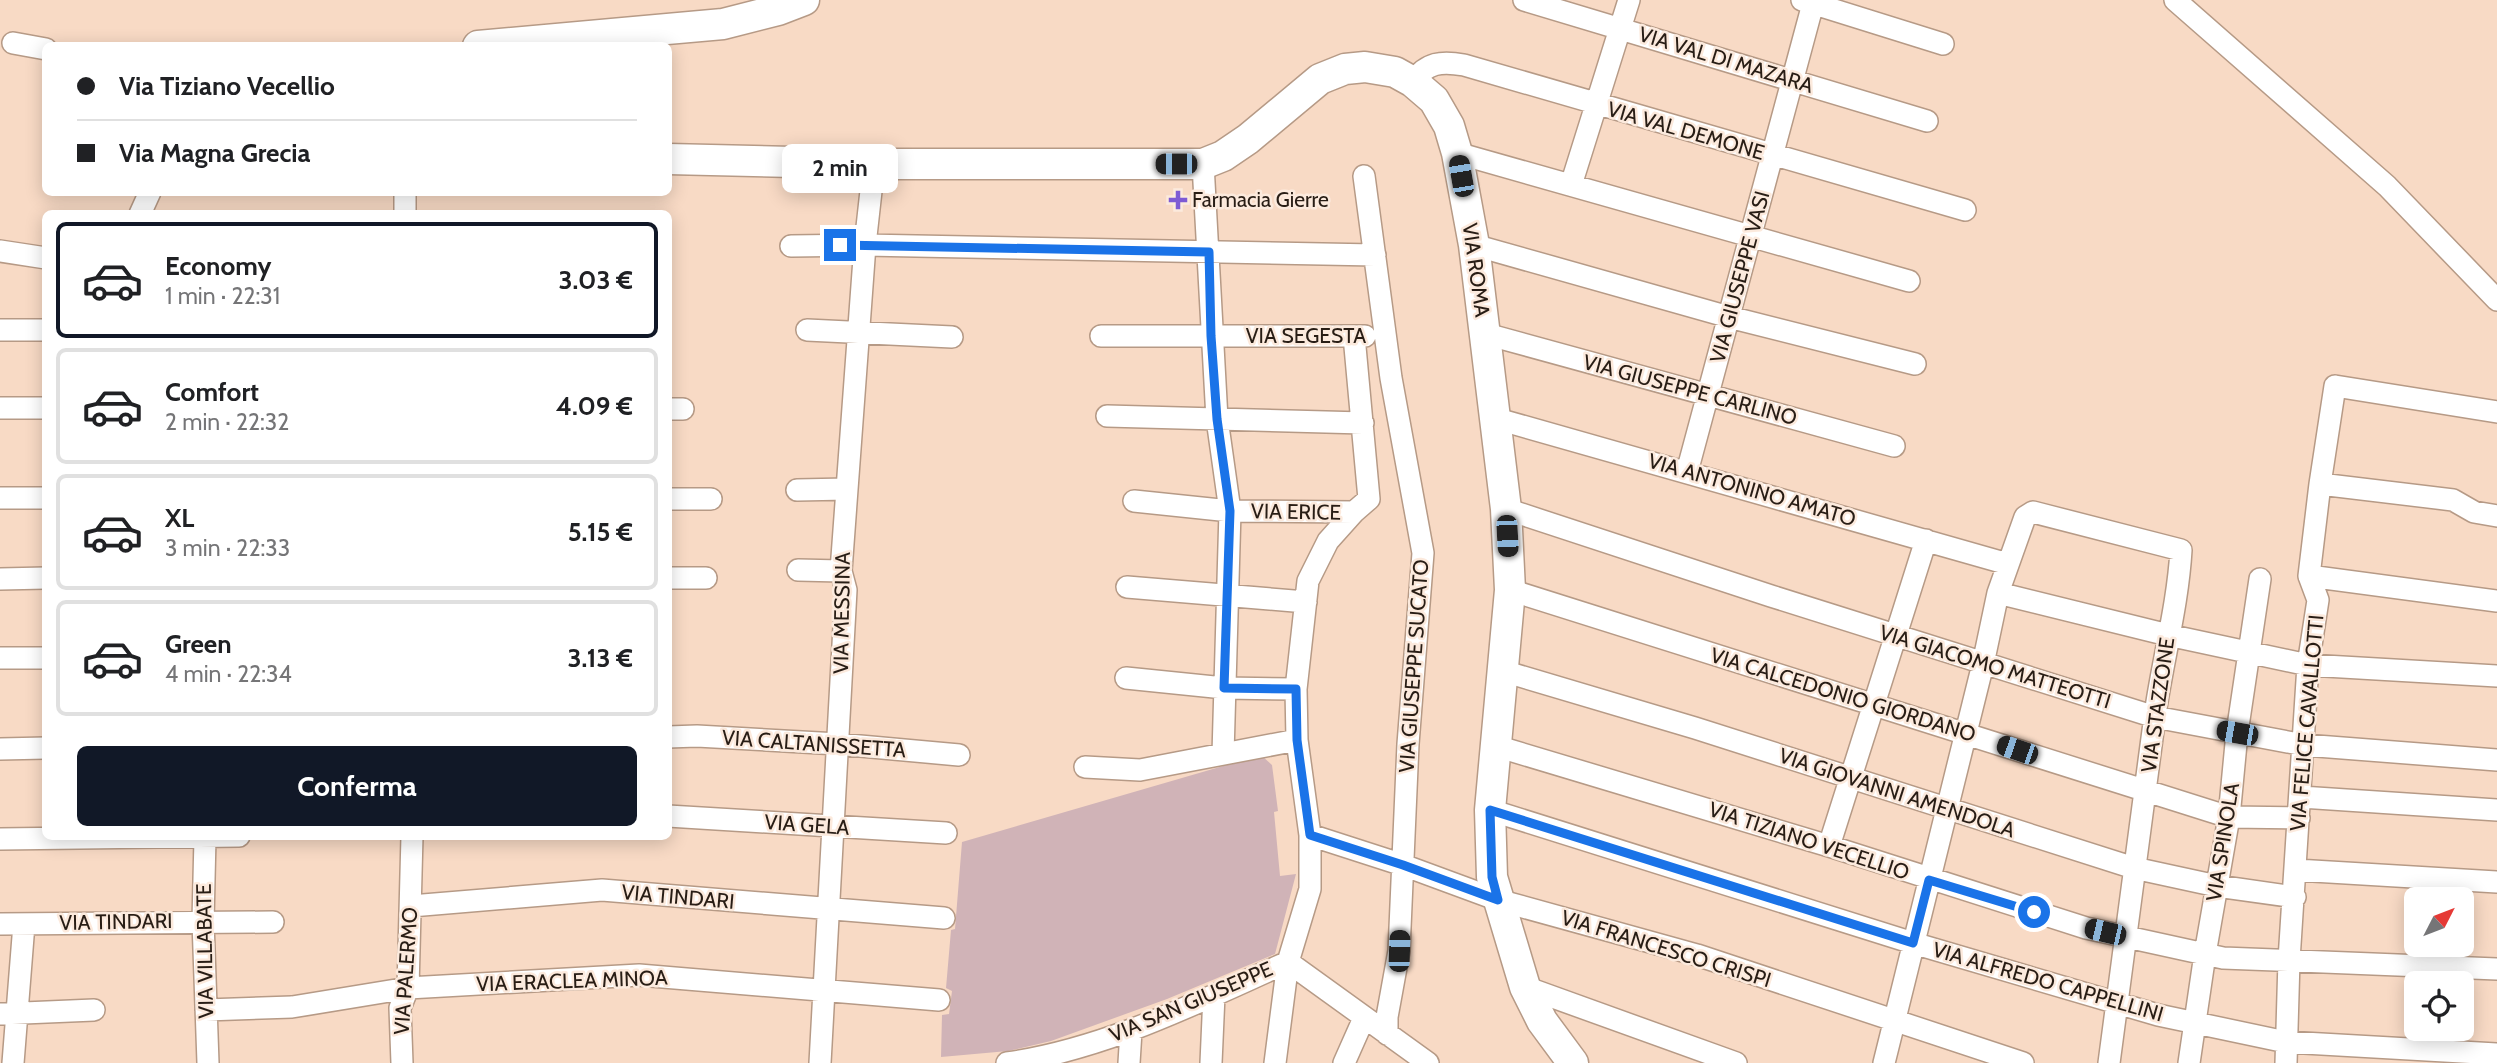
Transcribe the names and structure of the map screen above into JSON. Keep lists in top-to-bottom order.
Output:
{
  "streets": {
    "street": [
      "VIA VAL DI MAZARA",
      "VIA VAL DEMONE",
      "VIA ROMA",
      "VIA GIUSEPPE VASI",
      "VIA SEGESTA",
      "VIA GIUSEPPE CARLINO",
      "VIA ANTONINO AMATO",
      "VIA ERICE",
      "VIA MESSINA",
      "VIA GIUSEPPE SUCATO",
      "VIA GIACOMO MATTEOTTI",
      "VIA CALCEDONIO GIORDANO",
      "VIA STAZZONE",
      "VIA FELICE CAVALLOTTI",
      "VIA CALTANISSETTA",
      "VIA GIOVANNI AMENDOLA",
      "VIA GELA",
      "VIA TIZIANO VECELLIO",
      "VIA SPINOLA",
      "VIA TINDARI",
      "VIA FRANCESCO CRISPI",
      "VIA VILLABATE",
      "VIA PALERMO",
      "VIA ERACLEA MINOA",
      "VIA ALFREDO CAPPELLINI",
      "VIA SAN GIUSEPPE"
    ]
  },
  "crossings": [
    ["VIA VAL DI MAZARA", "VIA GIUSEPPE VASI"],
    ["VIA VAL DEMONE", "VIA ROMA"],
    ["VIA VAL DEMONE", "VIA GIUSEPPE VASI"],
    ["VIA ROMA", "VIA GIUSEPPE CARLINO"],
    ["VIA ROMA", "VIA ANTONINO AMATO"],
    ["VIA ROMA", "VIA MESSINA"],
    ["VIA ROMA", "VIA GIACOMO MATTEOTTI"],
    ["VIA ROMA", "VIA CALCEDONIO GIORDANO"],
    ["VIA ROMA", "VIA GIOVANNI AMENDOLA"],
    ["VIA ROMA", "VIA TIZIANO VECELLIO"],
    ["VIA ROMA", "VIA FRANCESCO CRISPI"],
    ["VIA ROMA", "VIA ALFREDO CAPPELLINI"],
    ["VIA GIUSEPPE VASI", "VIA GIUSEPPE CARLINO"],
    ["VIA GIUSEPPE VASI", "VIA ANTONINO AMATO"],
    ["VIA SEGESTA", "VIA GIUSEPPE SUCATO"],
    ["VIA ANTONINO AMATO", "VIA STAZZONE"],
    ["VIA MESSINA", "VIA CALTANISSETTA"],
    ["VIA MESSINA", "VIA GELA"],
    ["VIA MESSINA", "VIA TINDARI"],
    ["VIA MESSINA", "VIA ERACLEA MINOA"],
    ["VIA GIUSEPPE SUCATO", "VIA FRANCESCO CRISPI"],
    ["VIA GIUSEPPE SUCATO", "VIA SAN GIUSEPPE"],
    ["VIA GIACOMO MATTEOTTI", "VIA STAZZONE"],
    ["VIA GIACOMO MATTEOTTI", "VIA FELICE CAVALLOTTI"],
    ["VIA GIACOMO MATTEOTTI", "VIA SPINOLA"],
    ["VIA CALCEDONIO GIORDANO", "VIA STAZZONE"],
    ["VIA CALCEDONIO GIORDANO", "VIA FELICE CAVALLOTTI"],
    ["VIA CALCEDONIO GIORDANO", "VIA SPINOLA"],
    ["VIA STAZZONE", "VIA GIOVANNI AMENDOLA"],
    ["VIA STAZZONE", "VIA TIZIANO VECELLIO"],
    ["VIA STAZZONE", "VIA ALFREDO CAPPELLINI"],
    ["VIA FELICE CAVALLOTTI", "VIA GIOVANNI AMENDOLA"],
    ["VIA FELICE CAVALLOTTI", "VIA TIZIANO VECELLIO"],
    ["VIA FELICE CAVALLOTTI", "VIA ALFREDO CAPPELLINI"],
    ["VIA GIOVANNI AMENDOLA", "VIA SPINOLA"],
    ["VIA TIZIANO VECELLIO", "VIA SPINOLA"],
    ["VIA SPINOLA", "VIA ALFREDO CAPPELLINI"],
    ["VIA TINDARI", "VIA VILLABATE"],
    ["VIA TINDARI", "VIA PALERMO"],
    ["VIA VILLABATE", "VIA ERACLEA MINOA"],
    ["VIA PALERMO", "VIA ERACLEA MINOA"]
  ],
  "places": {
    "health": ["Farmacia Gierre"]
  },
  "north": "top right",
  "page": {
    "banner": ["Via Tiziano Vecellio", "Via Magna Grecia"],
    "bubble": "2 min",
    "list": [
      {
        "name": "Economy",
        "note": "1 min · 22:31",
        "value": "3.03 €"
      },
      {
        "name": "Comfort",
        "note": "2 min · 22:32",
        "value": "4.09 €"
      },
      {
        "name": "XL",
        "note": "3 min · 22:33",
        "value": "5.15 €"
      },
      {
        "name": "Green",
        "note": "4 min · 22:34",
        "value": "3.13 €"
      }
    ],
    "buttons": "Conferma"
  }
}
